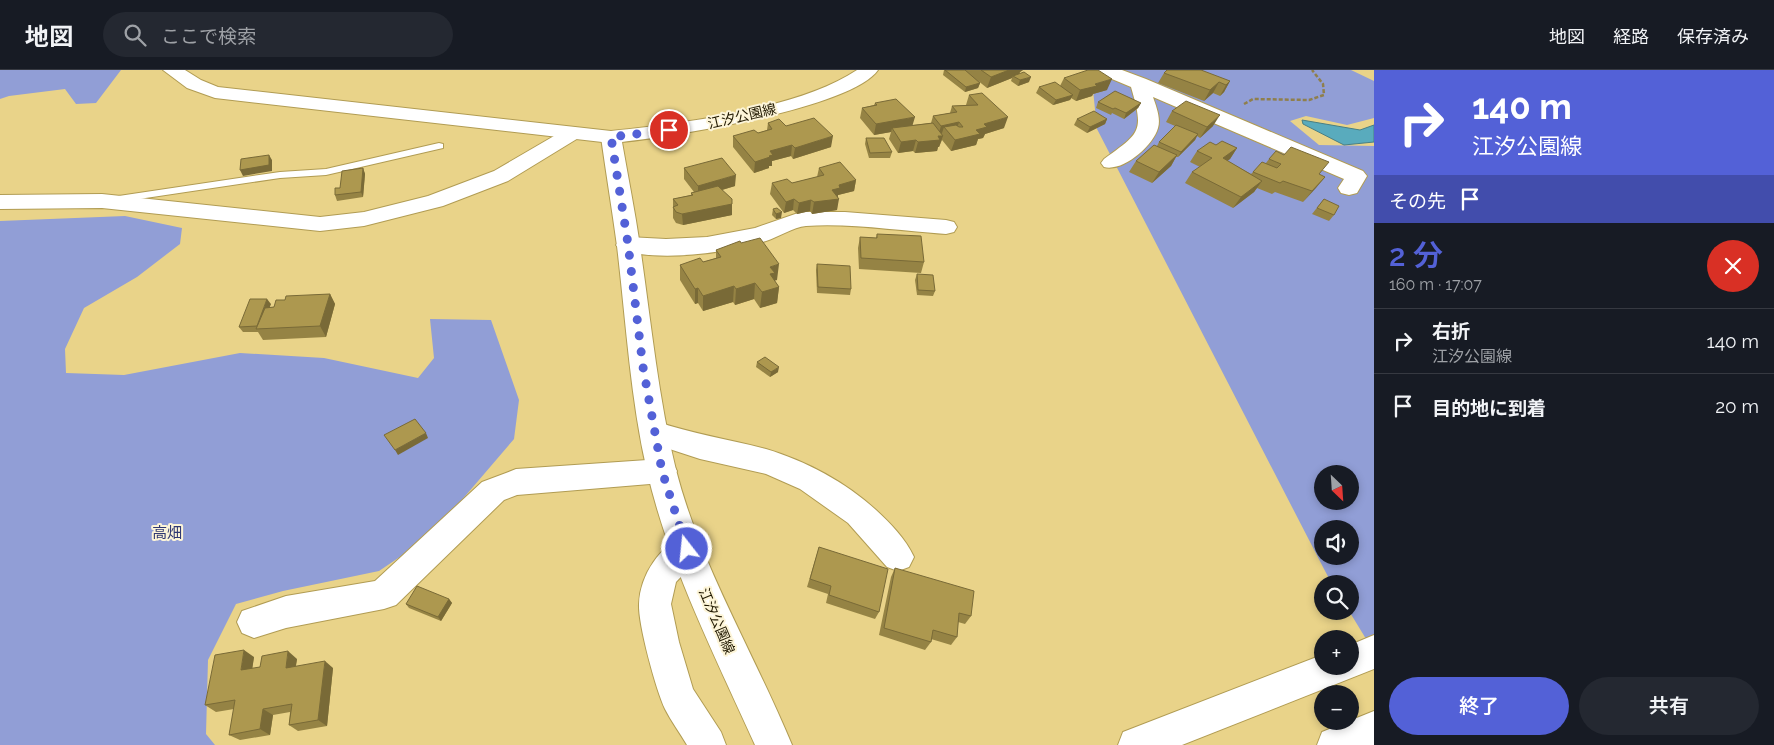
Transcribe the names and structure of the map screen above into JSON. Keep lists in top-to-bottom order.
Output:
{
  "streets": {
    "street": ["江汐公園線"]
  },
  "districts": ["高畑"],
  "north": "bottom right",
  "page": {
    "header": "地図",
    "search": "ここで検索",
    "nav": ["地図", "経路", "保存済み"],
    "turn": ["140 m", "江汐公園線"],
    "then": "その先",
    "heading": ["2 分", "160 m · 17:07"],
    "list": [
      {
        "name": "右折",
        "note": "江汐公園線",
        "value": "140 m"
      },
      {
        "name": "目的地に到着",
        "value": "20 m"
      }
    ],
    "map_buttons": ["+", "−"],
    "buttons": ["終了", "共有"]
  }
}
